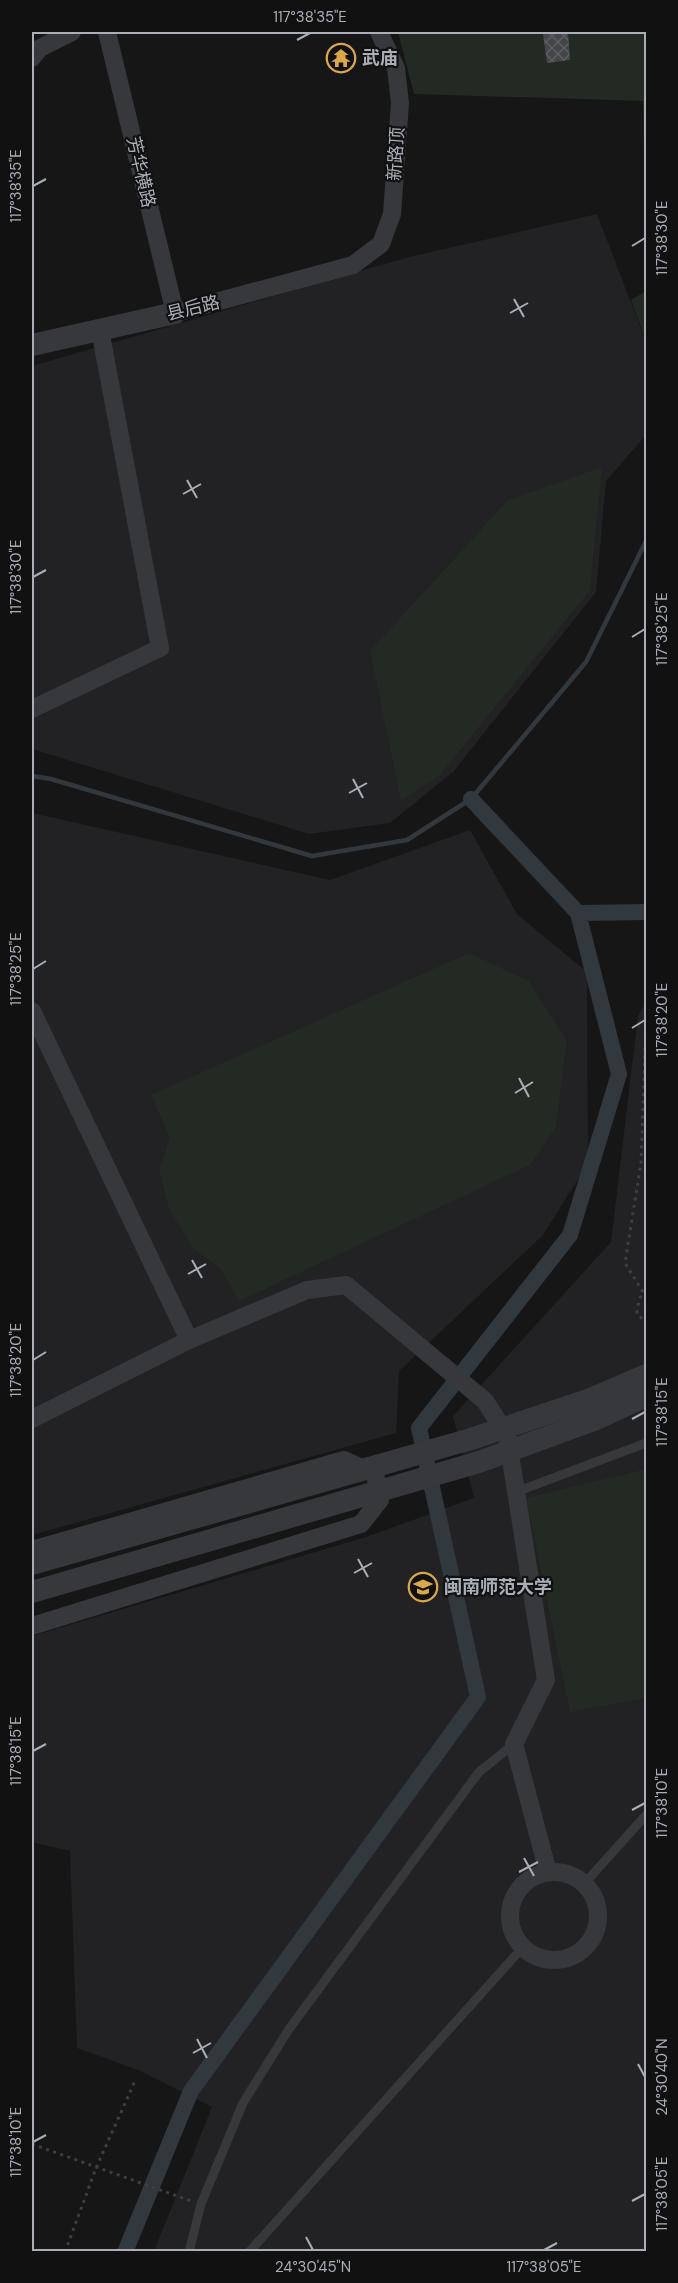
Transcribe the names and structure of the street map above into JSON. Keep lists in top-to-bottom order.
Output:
{
  "streets": {
    "street": ["新路顶", "芳华横路", "县后路"]
  },
  "crossings": [
    ["新路顶", "县后路"],
    ["芳华横路", "县后路"]
  ],
  "places": {
    "temple": ["武庙"],
    "school or university": ["闽南师范大学"]
  },
  "coordinates": [
    "117°38'35\"E",
    "117°38'30\"E",
    "117°38'25\"E",
    "117°38'20\"E",
    "117°38'15\"E",
    "117°38'10\"E",
    "24°30'40\"N",
    "117°38'05\"E",
    "24°30'45\"N"
  ]
}
